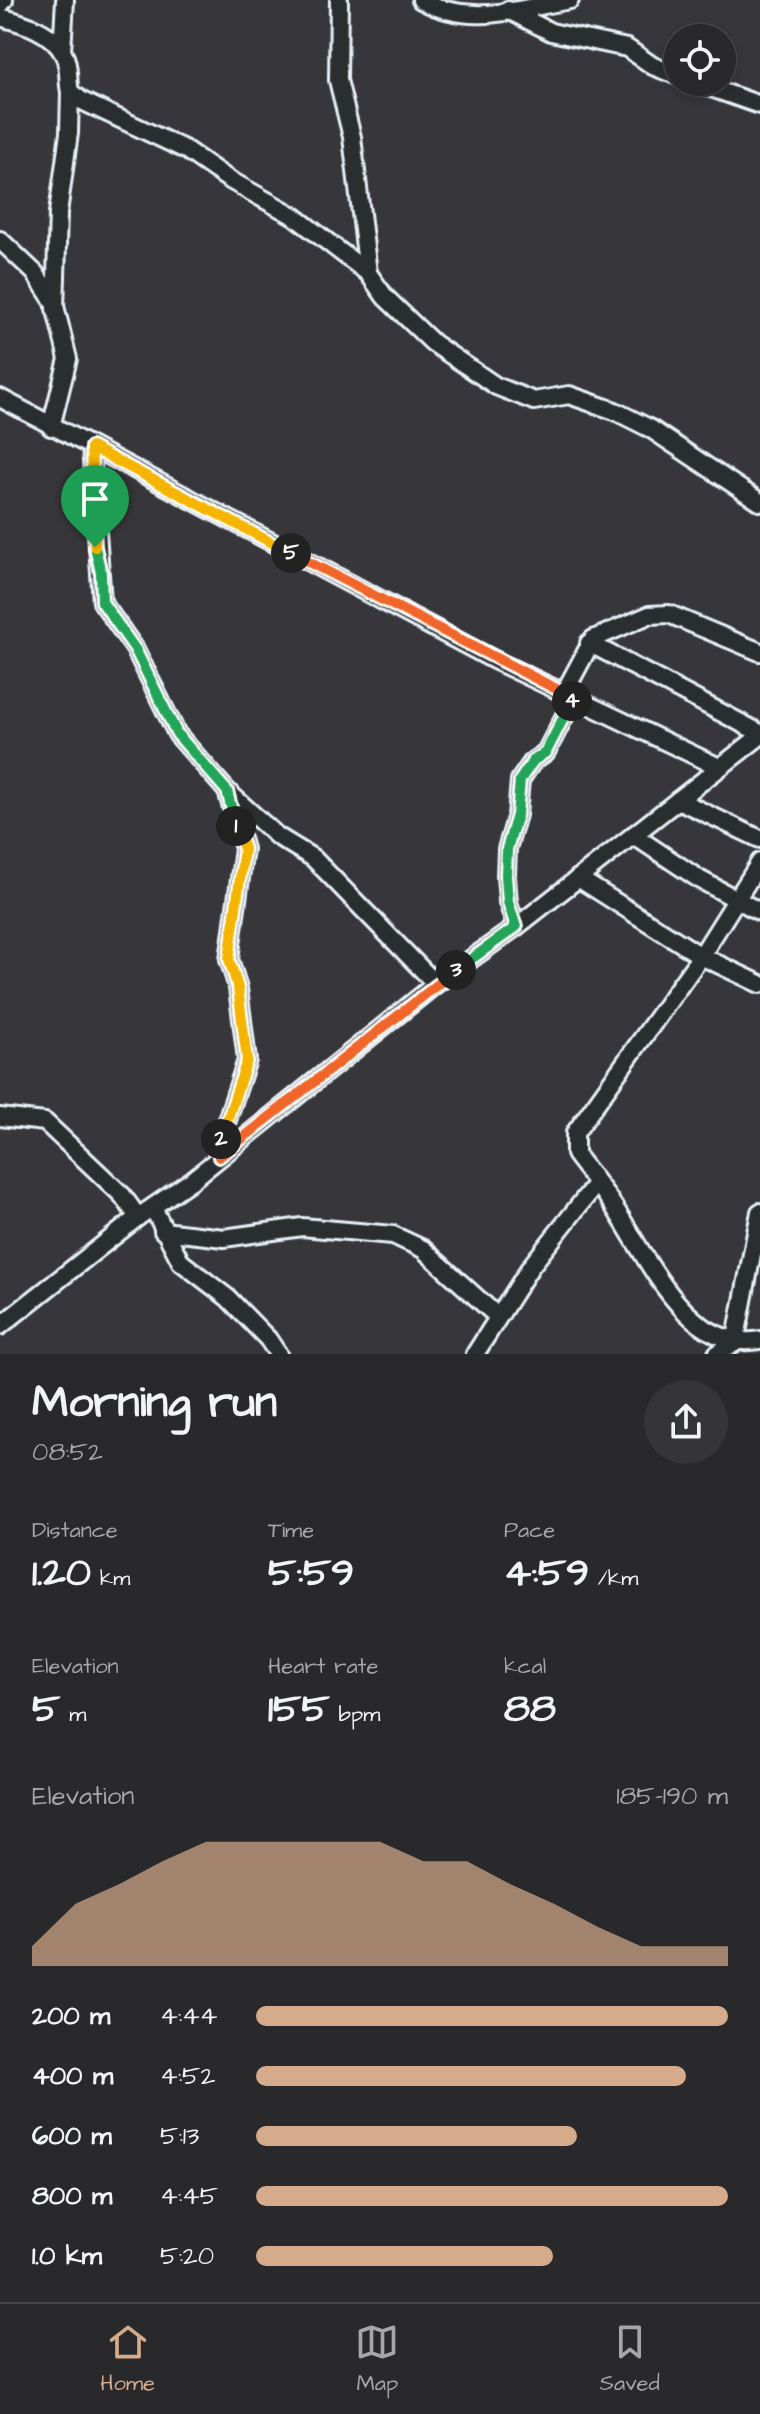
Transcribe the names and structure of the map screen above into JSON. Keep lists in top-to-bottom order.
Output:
{
  "page": {
    "pins": [
      "5",
      "4",
      "1",
      "3",
      "2"
    ],
    "heading": ["Morning run", "08:52"],
    "stats": [
      ["Distance", "1.20 km"],
      ["Time", "5:59"],
      ["Pace", "4:59 /km"],
      ["Elevation", "5 m"],
      ["Heart rate", "155 bpm"],
      ["kcal", "88"]
    ],
    "chart": ["Elevation", "185–190 m"],
    "list": [
      {
        "name": "200 m",
        "note": "4:44"
      },
      {
        "name": "400 m",
        "note": "4:52"
      },
      {
        "name": "600 m",
        "note": "5:13"
      },
      {
        "name": "800 m",
        "note": "4:45"
      },
      {
        "name": "1.0 km",
        "note": "5:20"
      }
    ],
    "tabs": ["Home", "Map", "Saved"]
  }
}
